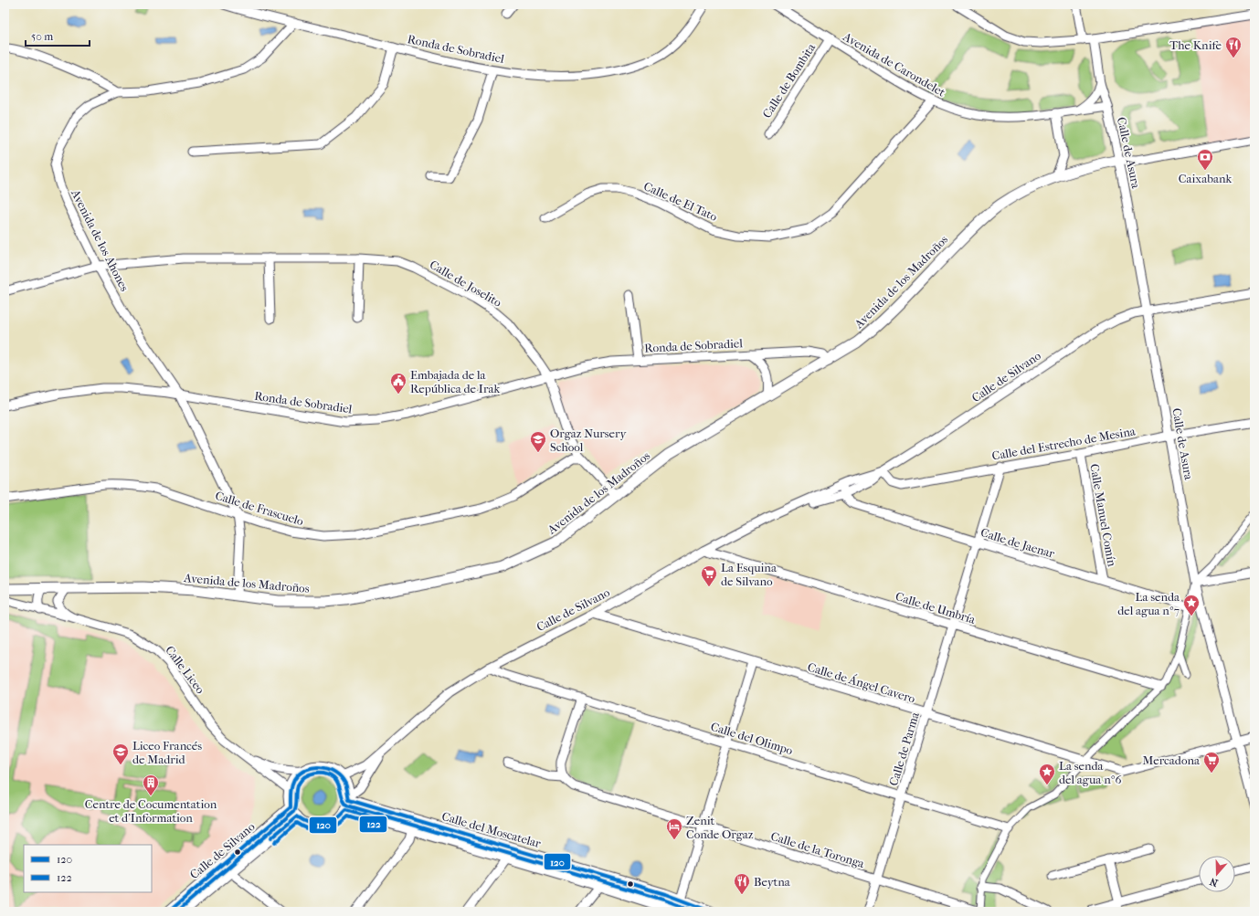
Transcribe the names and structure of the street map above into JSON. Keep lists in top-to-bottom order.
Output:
{
  "streets": {
    "street": [
      "Ronda de Sobradiel",
      "Avenida de Carondelet",
      "Calle de Bombita",
      "Calle de Asura",
      "Calle de El Tato",
      "Avenida de los Ahones",
      "Avenida de los Madroños",
      "Calle de Joselito",
      "Calle de Silvano",
      "Calle del Estrecho de Mesina",
      "Calle de Frascuelo",
      "Calle Manuel Comín",
      "Calle de Jaenar",
      "Calle de Umbría",
      "Calle Liceo",
      "Calle de Ángel Cavero",
      "Calle del Olimpo",
      "Calle de Parma",
      "Calle del Moscatelar",
      "Calle de la Toronga"
    ]
  },
  "crossings": [
    ["Ronda de Sobradiel", "Avenida de los Ahones"],
    ["Ronda de Sobradiel", "Avenida de los Madroños"],
    ["Ronda de Sobradiel", "Calle de Joselito"],
    ["Avenida de Carondelet", "Calle de Bombita"],
    ["Avenida de Carondelet", "Calle de Asura"],
    ["Avenida de Carondelet", "Calle de El Tato"],
    ["Calle de Asura", "Avenida de los Madroños"],
    ["Calle de Asura", "Calle de Silvano"],
    ["Calle de Asura", "Calle del Estrecho de Mesina"],
    ["Calle de Asura", "Calle de Ángel Cavero"],
    ["Avenida de los Ahones", "Avenida de los Madroños"],
    ["Avenida de los Ahones", "Calle de Joselito"],
    ["Avenida de los Ahones", "Calle de Frascuelo"],
    ["Avenida de los Madroños", "Calle de Joselito"],
    ["Avenida de los Madroños", "Calle Liceo"],
    ["Calle de Joselito", "Calle de Frascuelo"],
    ["Calle de Silvano", "Calle del Estrecho de Mesina"],
    ["Calle de Silvano", "Calle de Jaenar"],
    ["Calle de Silvano", "Calle de Umbría"],
    ["Calle de Silvano", "Calle Liceo"],
    ["Calle de Silvano", "Calle de Ángel Cavero"],
    ["Calle de Silvano", "Calle del Olimpo"],
    ["Calle de Silvano", "Calle del Moscatelar"],
    ["Calle del Estrecho de Mesina", "Calle Manuel Comín"],
    ["Calle del Estrecho de Mesina", "Calle de Parma"],
    ["Calle Manuel Comín", "Calle de Jaenar"],
    ["Calle de Jaenar", "Calle de Parma"],
    ["Calle de Umbría", "Calle de Parma"],
    ["Calle Liceo", "Calle del Moscatelar"],
    ["Calle de Ángel Cavero", "Calle de Parma"],
    ["Calle del Olimpo", "Calle de Parma"],
    ["Calle de Parma", "Calle de la Toronga"]
  ],
  "places": {
    "restaurant": ["The Knife", "Beytna"],
    "bank": ["Caixabank"],
    "public building": ["Embajada de la República de Irak"],
    "school or university": ["Orgaz Nursery School", "Liceo Francés de Madrid"],
    "supermarket": ["La Esquina de Silvano", "Mercadona"],
    "place": ["La senda del agua nº7", "La senda del agua nº6"],
    "building": ["Centre de Cocumentation et d'Information"],
    "hotel": ["Zenit Conde Orgaz"]
  },
  "lines": ["transit line 120", "transit line 122"],
  "legend": ["120", "122"],
  "scale_bar": "50 m",
  "north": "bottom"
}
